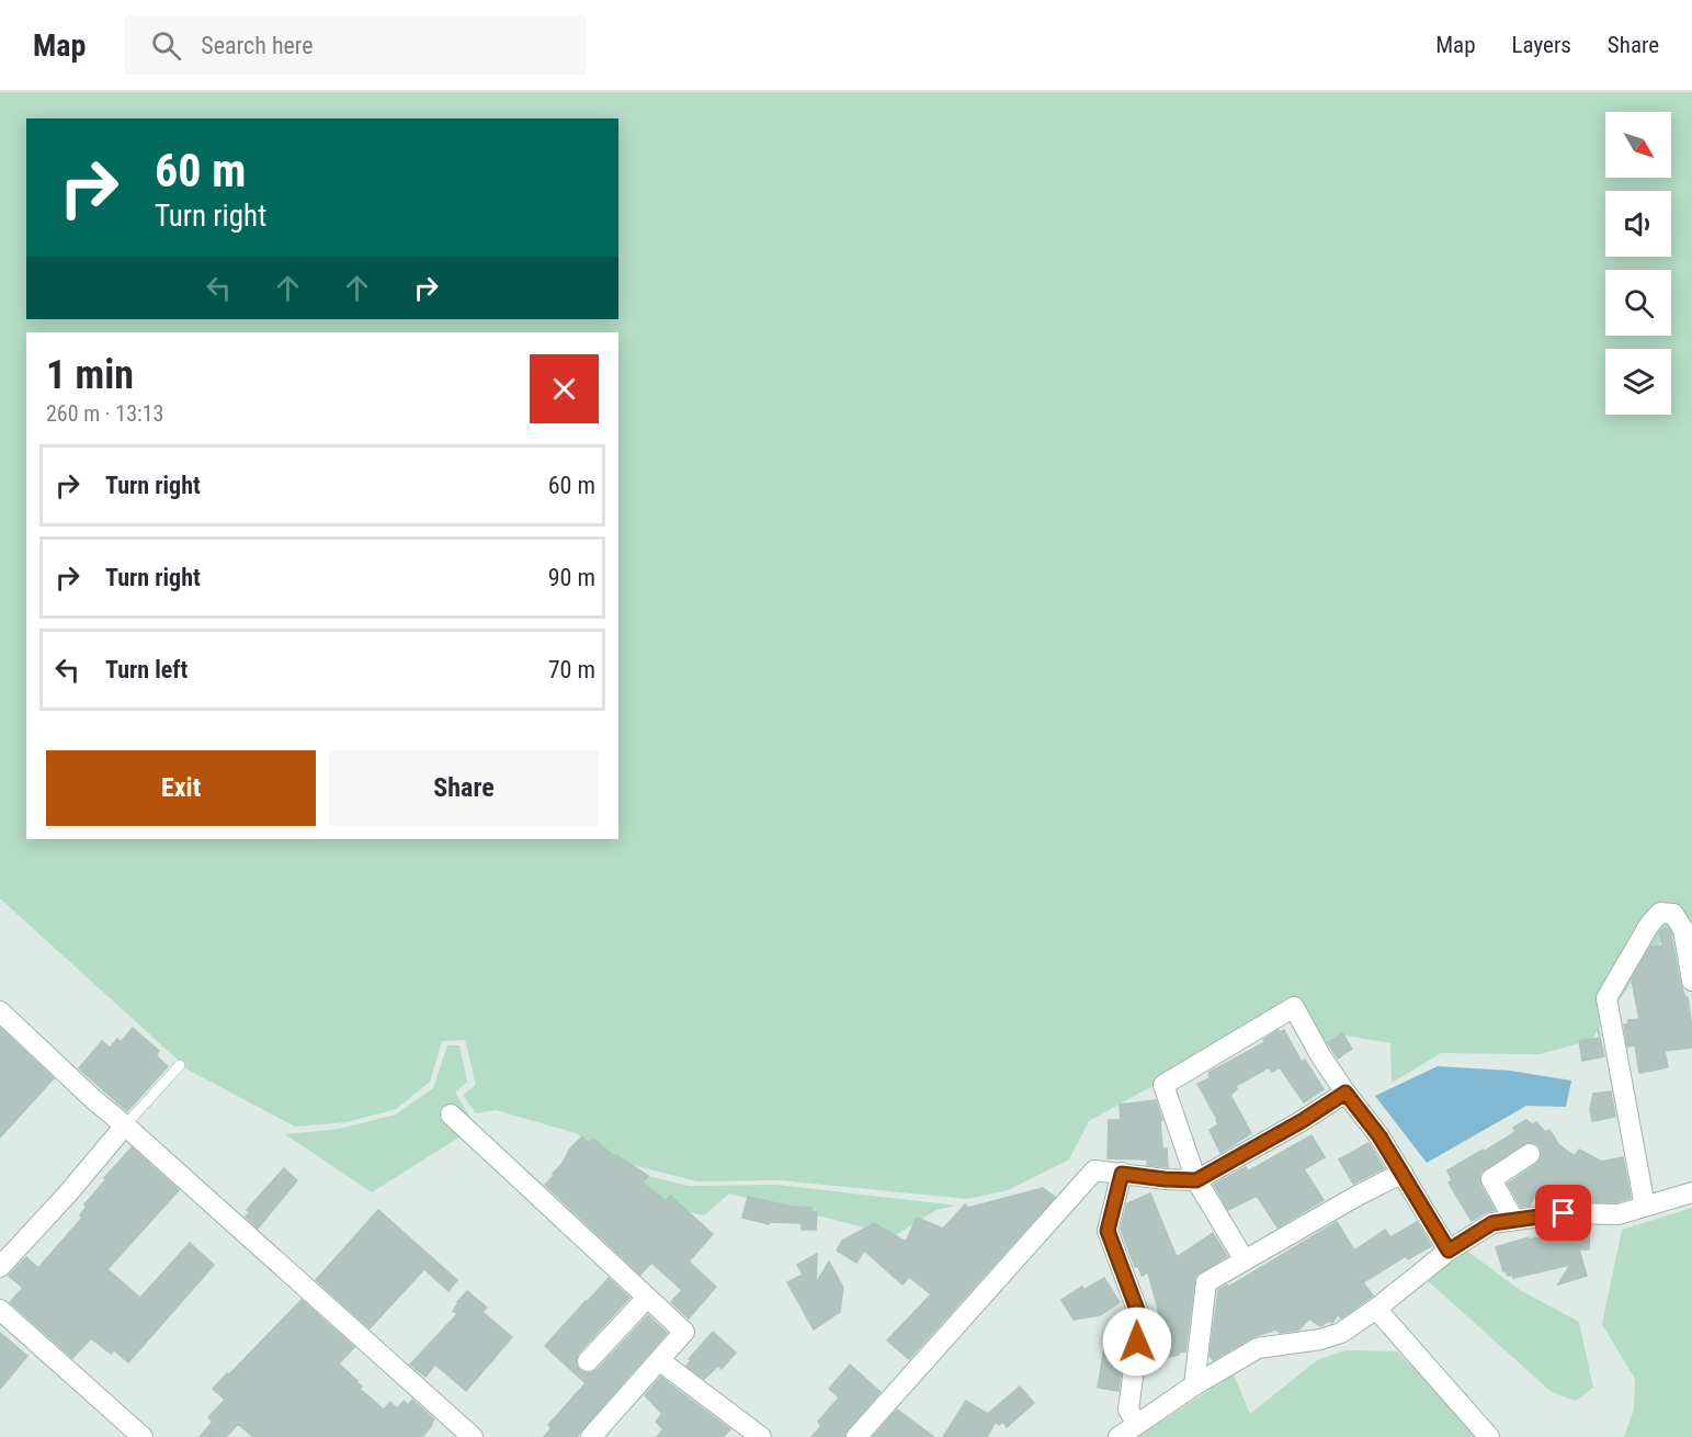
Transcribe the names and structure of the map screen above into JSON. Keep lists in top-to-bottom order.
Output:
{
  "north": "bottom right",
  "page": {
    "header": "Map",
    "search": "Search here",
    "nav": ["Map", "Layers", "Share"],
    "turn": ["60 m", "Turn right"],
    "heading": ["1 min", "260 m · 13:13"],
    "list": [
      {
        "name": "Turn right",
        "value": "60 m"
      },
      {
        "name": "Turn right",
        "value": "90 m"
      },
      {
        "name": "Turn left",
        "value": "70 m"
      }
    ],
    "buttons": ["Exit", "Share"]
  }
}
